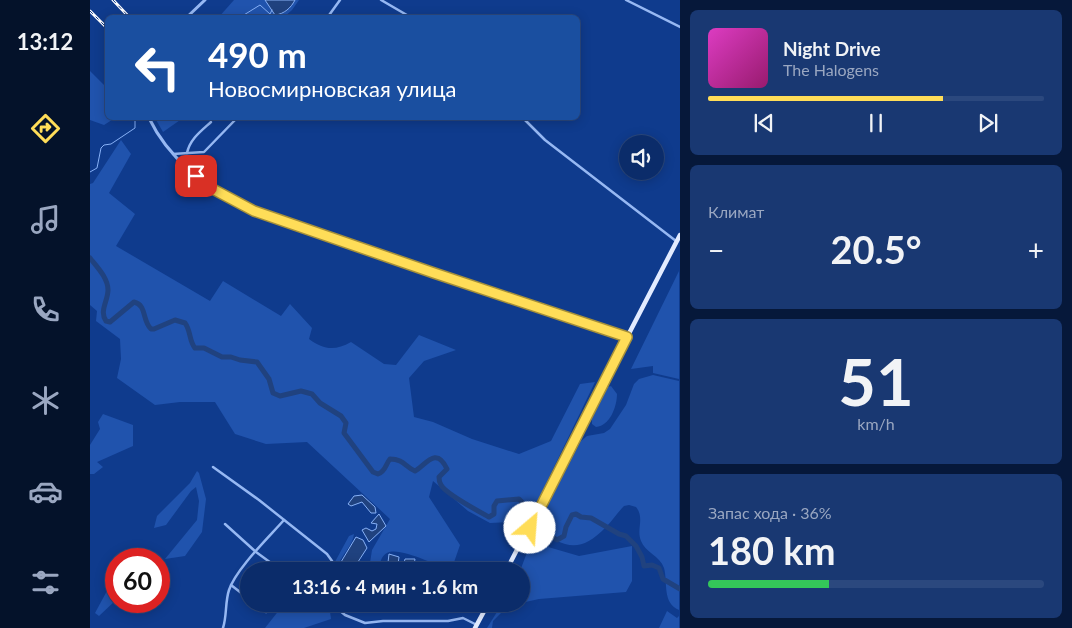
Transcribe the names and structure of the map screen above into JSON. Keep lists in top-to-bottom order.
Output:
{
  "page": {
    "tabs": "13:12",
    "turn": ["490 m", "Новосмирновская улица"],
    "song": ["Night Drive", "The Halogens"],
    "tile": [
      "Климат",
      ["51", "km/h"],
      ["Запас хода · 36%", "180 km"]
    ],
    "heat": ["−", "20.5°", "+"],
    "limit": "60",
    "trip": "13:16 · 4 мин · 1.6 km"
  }
}
